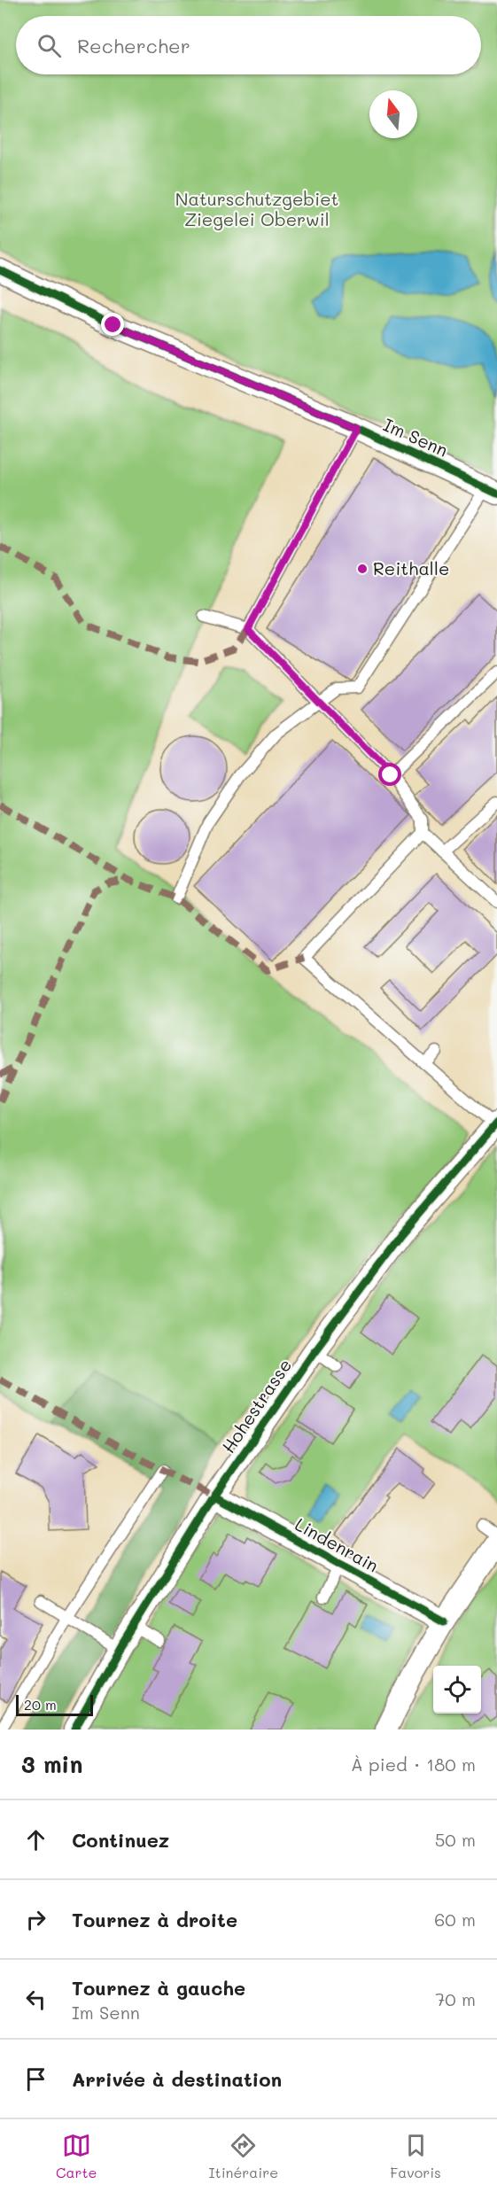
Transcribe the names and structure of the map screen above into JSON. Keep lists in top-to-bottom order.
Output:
{
  "streets": {
    "street": ["Im Senn", "Hohestrasse", "Lindenrain"]
  },
  "crossings": [
    ["Hohestrasse", "Lindenrain"]
  ],
  "parks": ["Naturschutzgebiet Ziegelei Oberwil"],
  "places": ["Reithalle"],
  "scale_bar": "20 m",
  "north": "top",
  "page": {
    "search": "Rechercher",
    "scale": "20 m",
    "heading": ["3 min", "À pied · 180 m"],
    "list": [
      ["Continuez", "50 m"],
      ["Tournez à droite", "60 m"],
      ["Tournez à gauche", "Im Senn", "70 m"],
      "Arrivée à destination"
    ],
    "nav": ["Carte", "Itinéraire", "Favoris"]
  }
}
